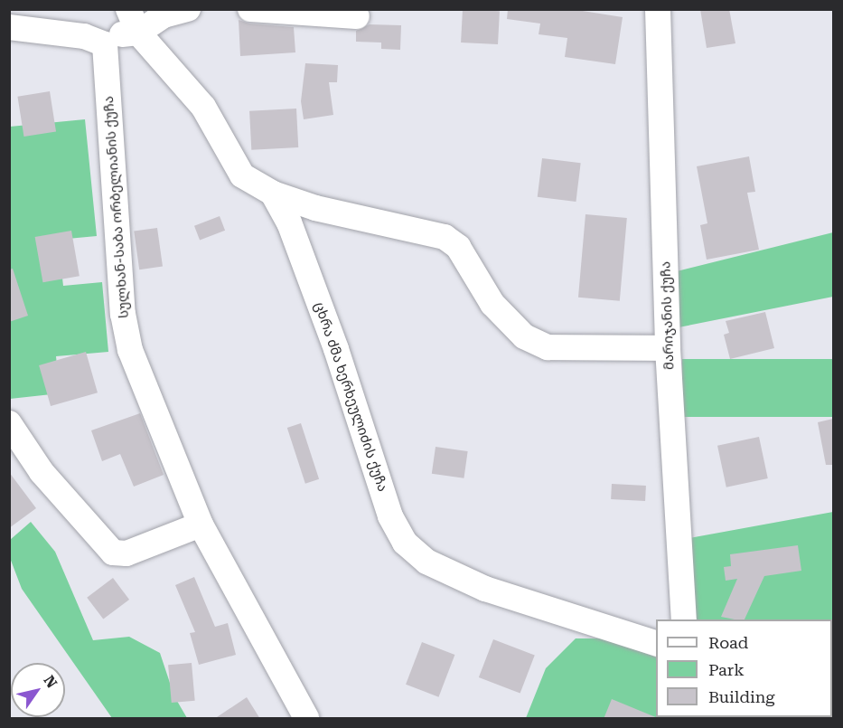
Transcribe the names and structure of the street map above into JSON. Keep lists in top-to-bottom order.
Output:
{
  "streets": {
    "street": ["სულხან-საბა ორბელიანის ქუჩა", "მარიჯანის ქუჩა", "ცხრა ძმა ხერხეულიძის ქუჩა"]
  },
  "legend": ["Road", "Park", "Building"],
  "north": "top right"
}
